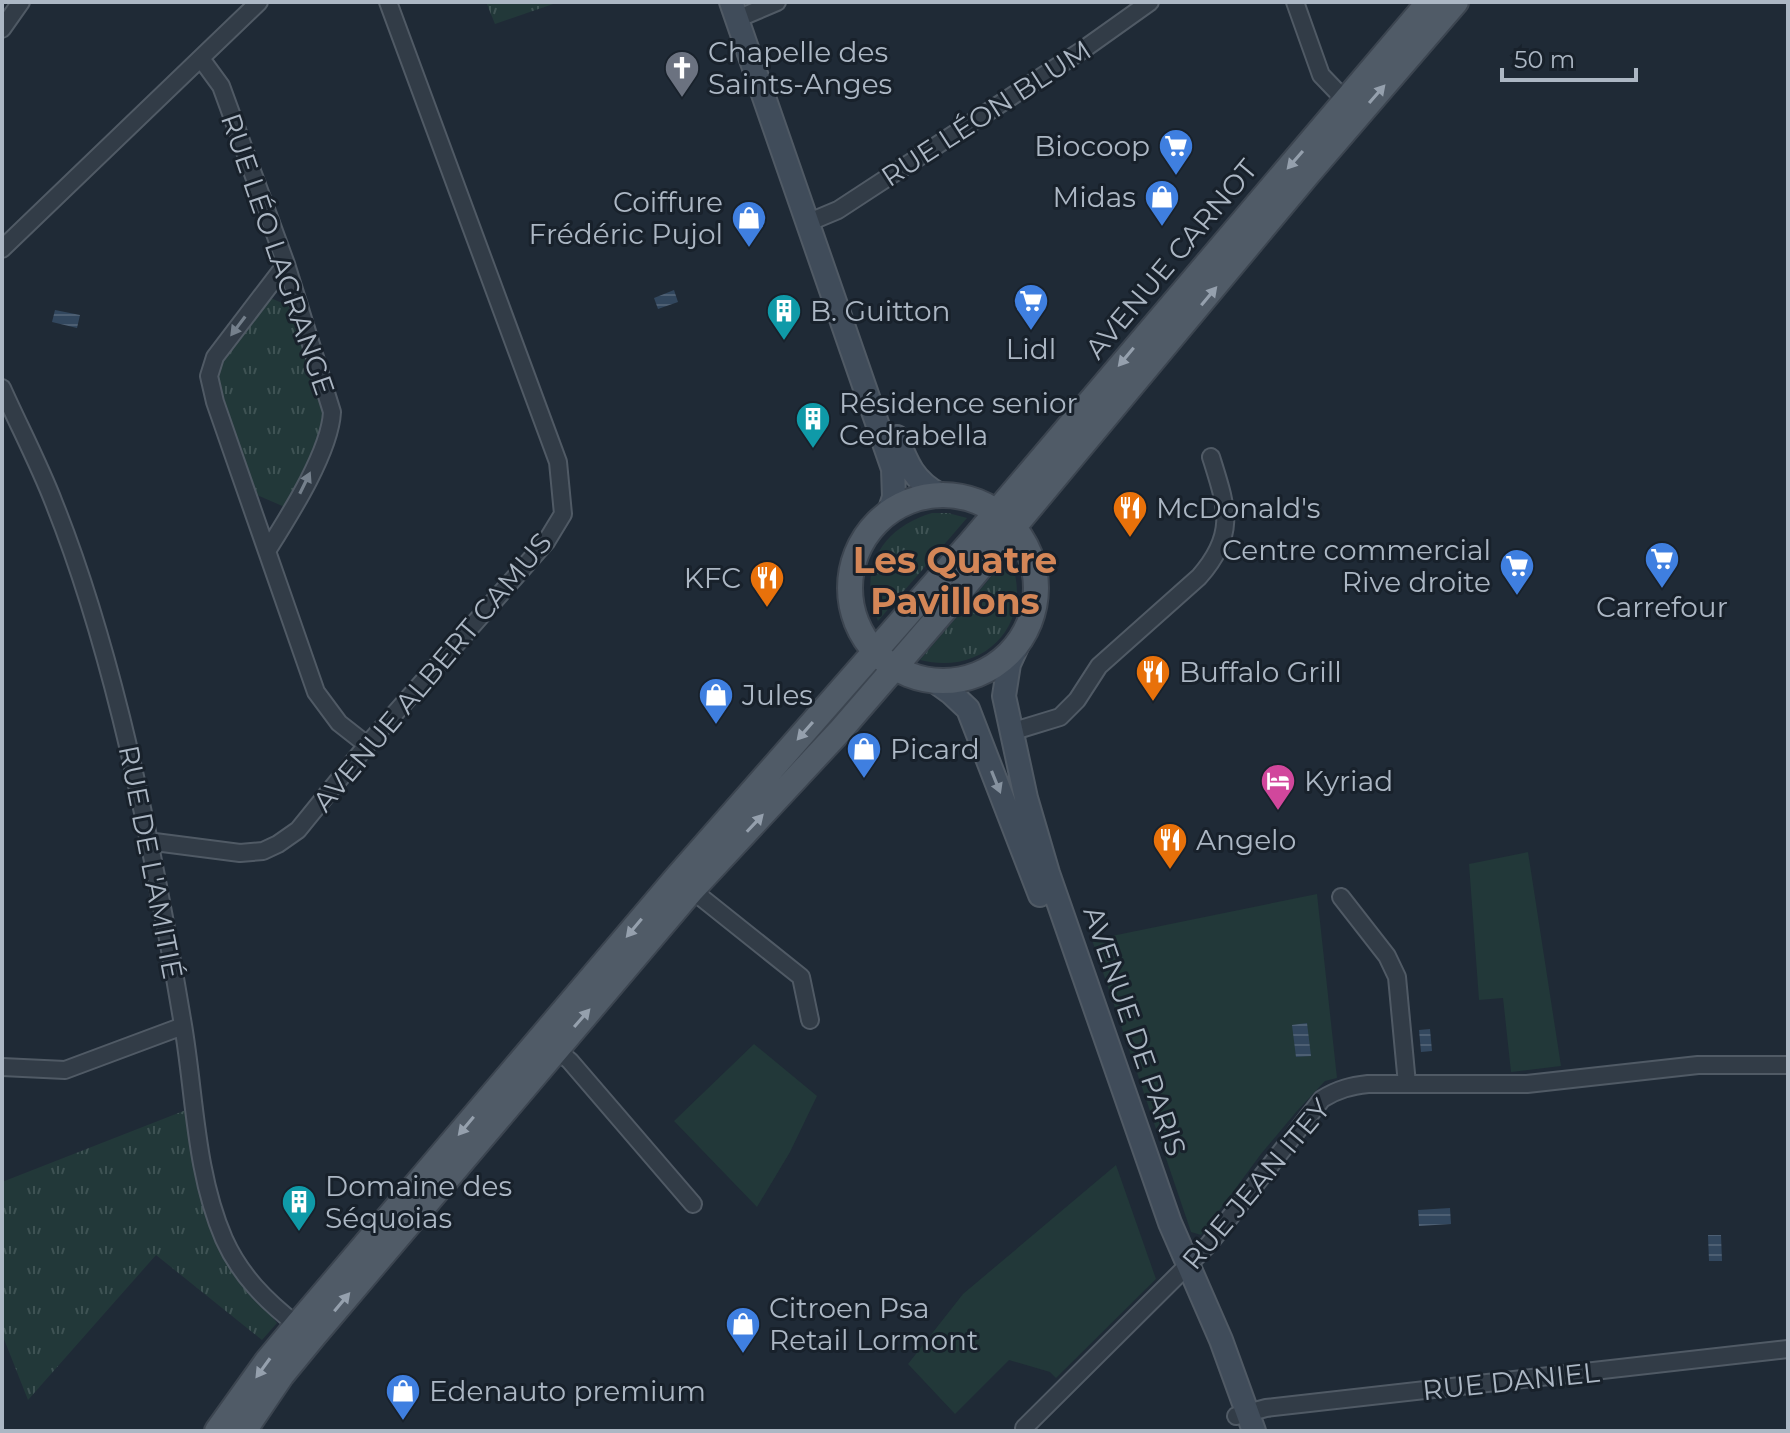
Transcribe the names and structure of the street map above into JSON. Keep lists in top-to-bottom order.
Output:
{
  "streets": {
    "main road": ["AVENUE CARNOT", "AVENUE DE PARIS"],
    "street": [
      "RUE LÉON BLUM",
      "RUE LÉO LAGRANGE",
      "AVENUE ALBERT CAMUS",
      "RUE DE L'AMITIÉ",
      "RUE JEAN ITEY",
      "RUE DANIEL"
    ]
  },
  "crossings": [
    ["AVENUE CARNOT", "RUE DE L'AMITIÉ"],
    ["AVENUE ALBERT CAMUS", "RUE DE L'AMITIÉ"],
    ["AVENUE DE PARIS", "RUE JEAN ITEY"],
    ["AVENUE DE PARIS", "RUE DANIEL"]
  ],
  "one_way": ["RUE LÉO LAGRANGE"],
  "districts": ["Les Quatre Pavillons"],
  "places": {
    "church": ["Chapelle des Saints-Anges"],
    "supermarket": [
      "Biocoop",
      "Lidl",
      "Carrefour",
      "Centre commercial Rive droite"
    ],
    "shop": [
      "Midas",
      "Coiffure Frédéric Pujol",
      "Jules",
      "Picard",
      "Citroen Psa Retail Lormont",
      "Edenauto premium"
    ],
    "building": ["B. Guitton", "Résidence senior Cedrabella", "Domaine des Séquoias"],
    "restaurant": [
      "McDonald's",
      "KFC",
      "Buffalo Grill",
      "Angelo"
    ],
    "hotel": ["Kyriad"]
  },
  "scale_bar": "50 m"
}
